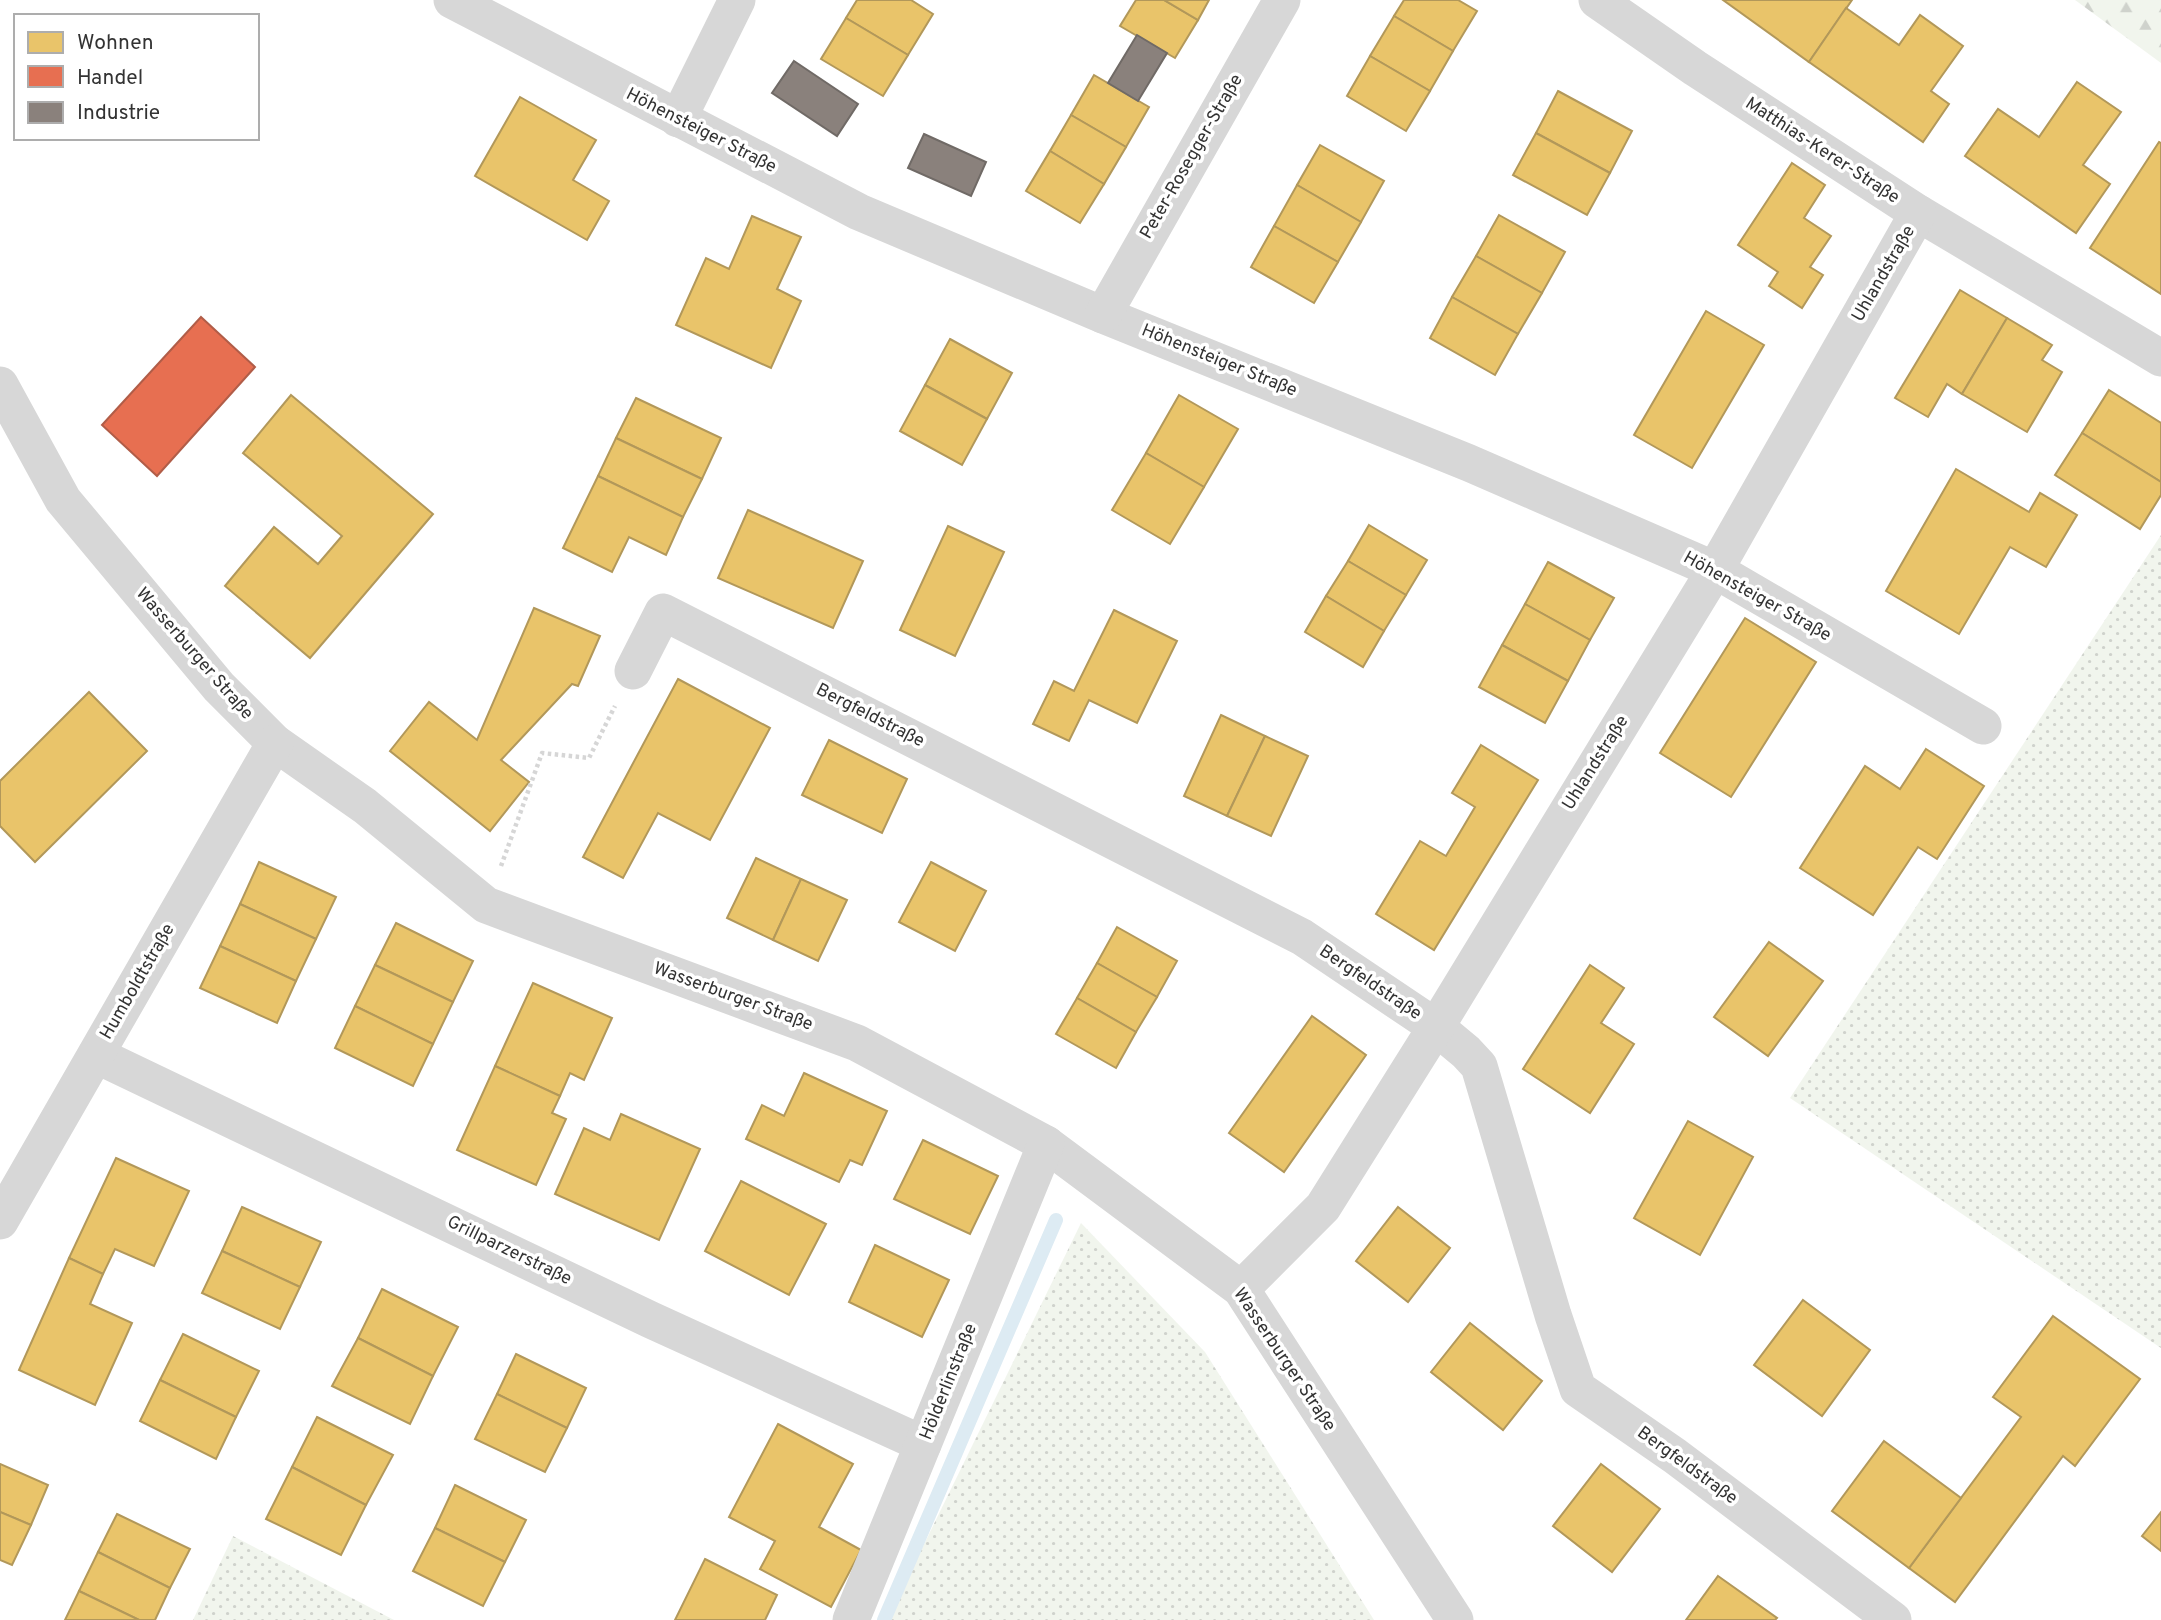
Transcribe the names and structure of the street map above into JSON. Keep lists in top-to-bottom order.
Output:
{
  "streets": {
    "street": [
      "Höhensteiger Straße",
      "Matthias-Kerer-Straße",
      "Peter-Rosegger-Straße",
      "Uhlandstraße",
      "Wasserburger Straße",
      "Bergfeldstraße",
      "Humboldtstraße",
      "Grillparzerstraße",
      "Hölderlinstraße"
    ]
  },
  "crossings": [
    ["Höhensteiger Straße", "Peter-Rosegger-Straße"],
    ["Höhensteiger Straße", "Uhlandstraße"],
    ["Matthias-Kerer-Straße", "Uhlandstraße"],
    ["Uhlandstraße", "Wasserburger Straße"],
    ["Uhlandstraße", "Bergfeldstraße"],
    ["Wasserburger Straße", "Humboldtstraße"],
    ["Wasserburger Straße", "Hölderlinstraße"],
    ["Humboldtstraße", "Grillparzerstraße"],
    ["Grillparzerstraße", "Hölderlinstraße"]
  ],
  "legend": ["Wohnen", "Handel", "Industrie"]
}
